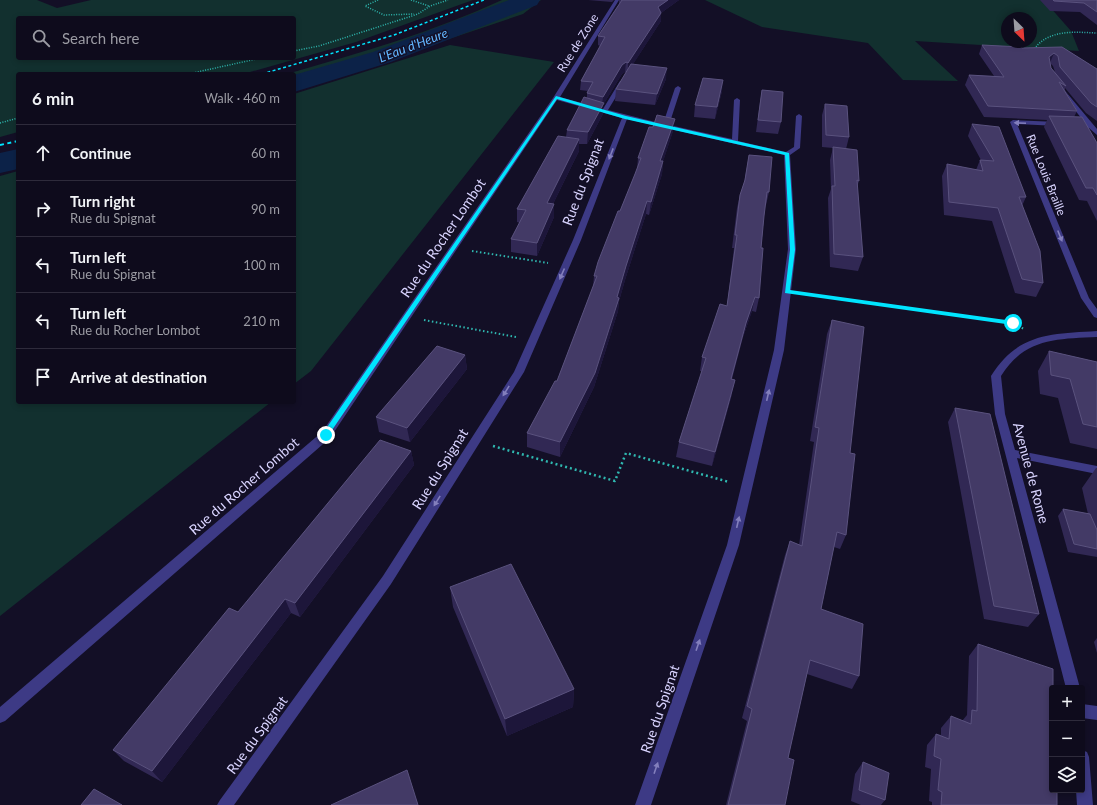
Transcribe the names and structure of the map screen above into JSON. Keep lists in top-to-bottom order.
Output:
{
  "streets": {
    "street": [
      "Rue de Zone",
      "Rue Louis Braille",
      "Rue du Spignat",
      "Rue du Rocher Lombot",
      "Avenue de Rome"
    ]
  },
  "crossings": [
    ["Rue de Zone", "Rue du Rocher Lombot"]
  ],
  "water": ["L'Eau d'Heure"],
  "north": "bottom right",
  "page": {
    "search": "Search here",
    "heading": ["6 min", "Walk · 460 m"],
    "list": [
      ["Continue", "60 m"],
      ["Turn right", "Rue du Spignat", "90 m"],
      ["Turn left", "Rue du Spignat", "100 m"],
      ["Turn left", "Rue du Rocher Lombot", "210 m"],
      "Arrive at destination"
    ],
    "map_buttons": ["+", "−"]
  }
}
